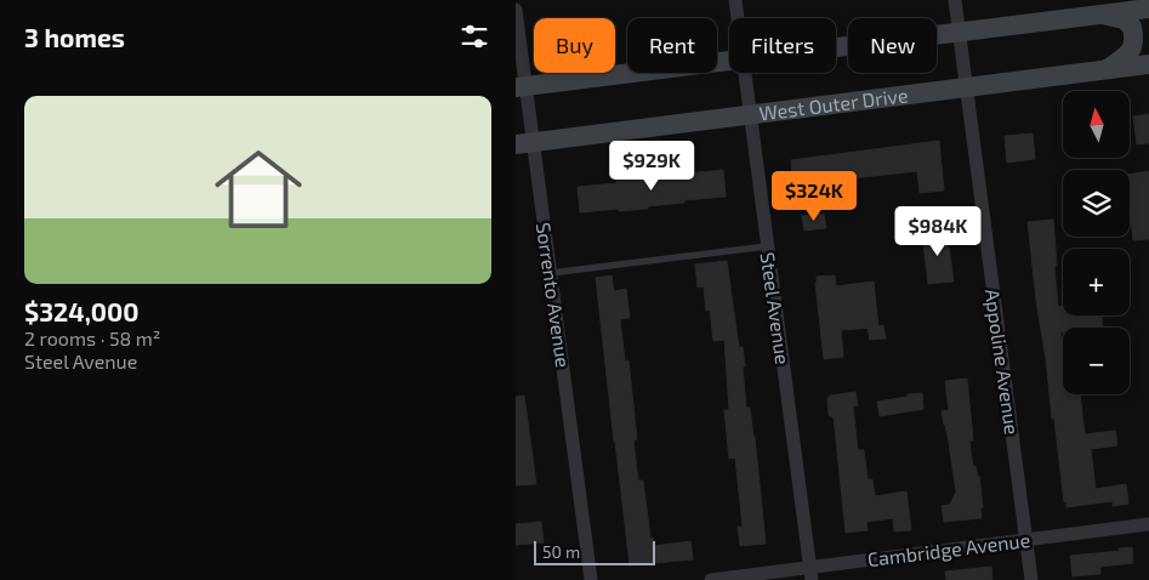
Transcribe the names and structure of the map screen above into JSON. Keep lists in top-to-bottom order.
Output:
{
  "streets": {
    "main road": ["West Outer Drive"],
    "street": [
      "Sorrento Avenue",
      "Steel Avenue",
      "Appoline Avenue",
      "Cambridge Avenue"
    ]
  },
  "crossings": [
    ["West Outer Drive", "Sorrento Avenue"],
    ["West Outer Drive", "Steel Avenue"],
    ["West Outer Drive", "Appoline Avenue"],
    ["Steel Avenue", "Cambridge Avenue"],
    ["Appoline Avenue", "Cambridge Avenue"]
  ],
  "scale_bar": "50 m",
  "north": "top",
  "page": {
    "heading": "3 homes",
    "chip": [
      "Buy",
      "Rent",
      "Filters",
      "New"
    ],
    "list": [
      {
        "name": "$324,000",
        "note": "2 rooms · 58 m² · Steel Avenue"
      }
    ],
    "map_buttons": ["+", "−"],
    "price": ["$929K", "$324K", "$984K"],
    "scale": "50 m"
  }
}
